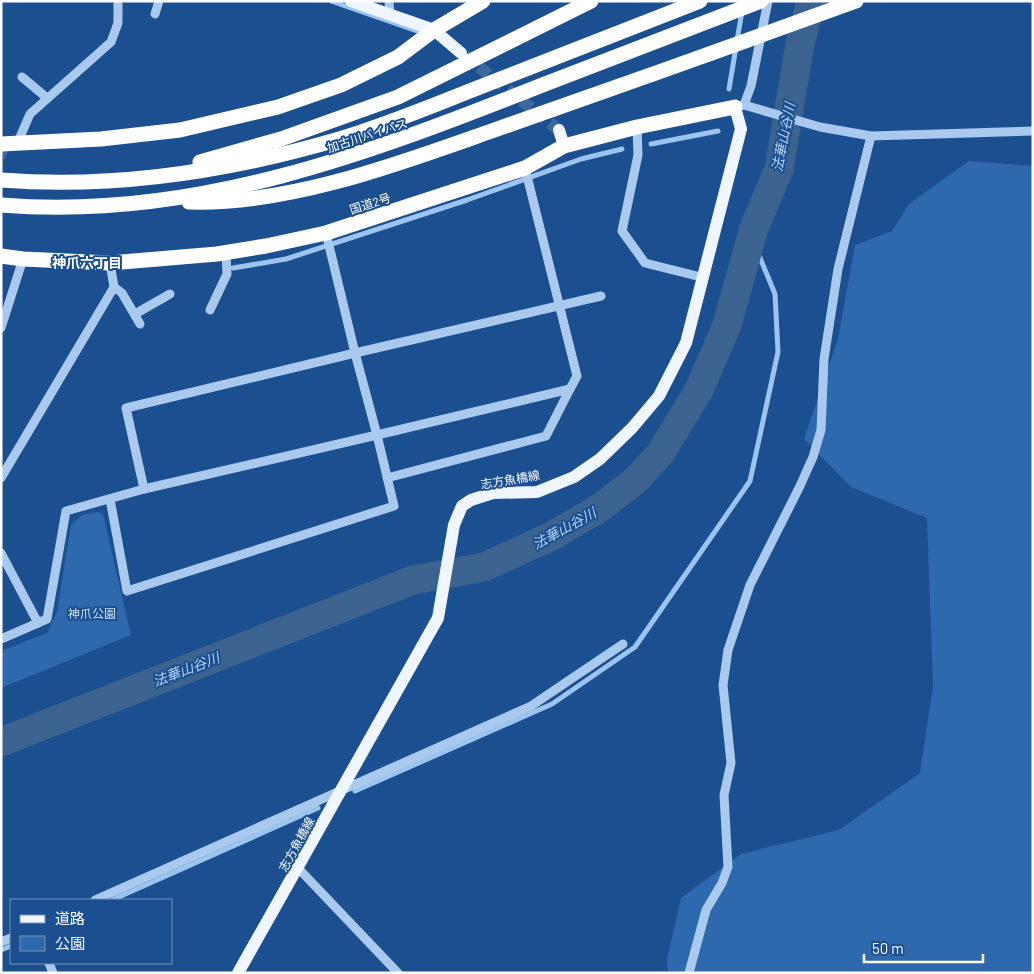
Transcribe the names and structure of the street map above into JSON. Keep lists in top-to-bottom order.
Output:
{
  "streets": {
    "highway": ["加古川バイパス", "国道2号"],
    "main road": ["志方魚橋線"]
  },
  "crossings": [
    ["国道2号", "志方魚橋線"]
  ],
  "districts": ["神爪六丁目"],
  "water": ["法華山谷川"],
  "parks": ["神爪公園"],
  "legend": ["道路", "公園"],
  "scale_bar": "50 m"
}
